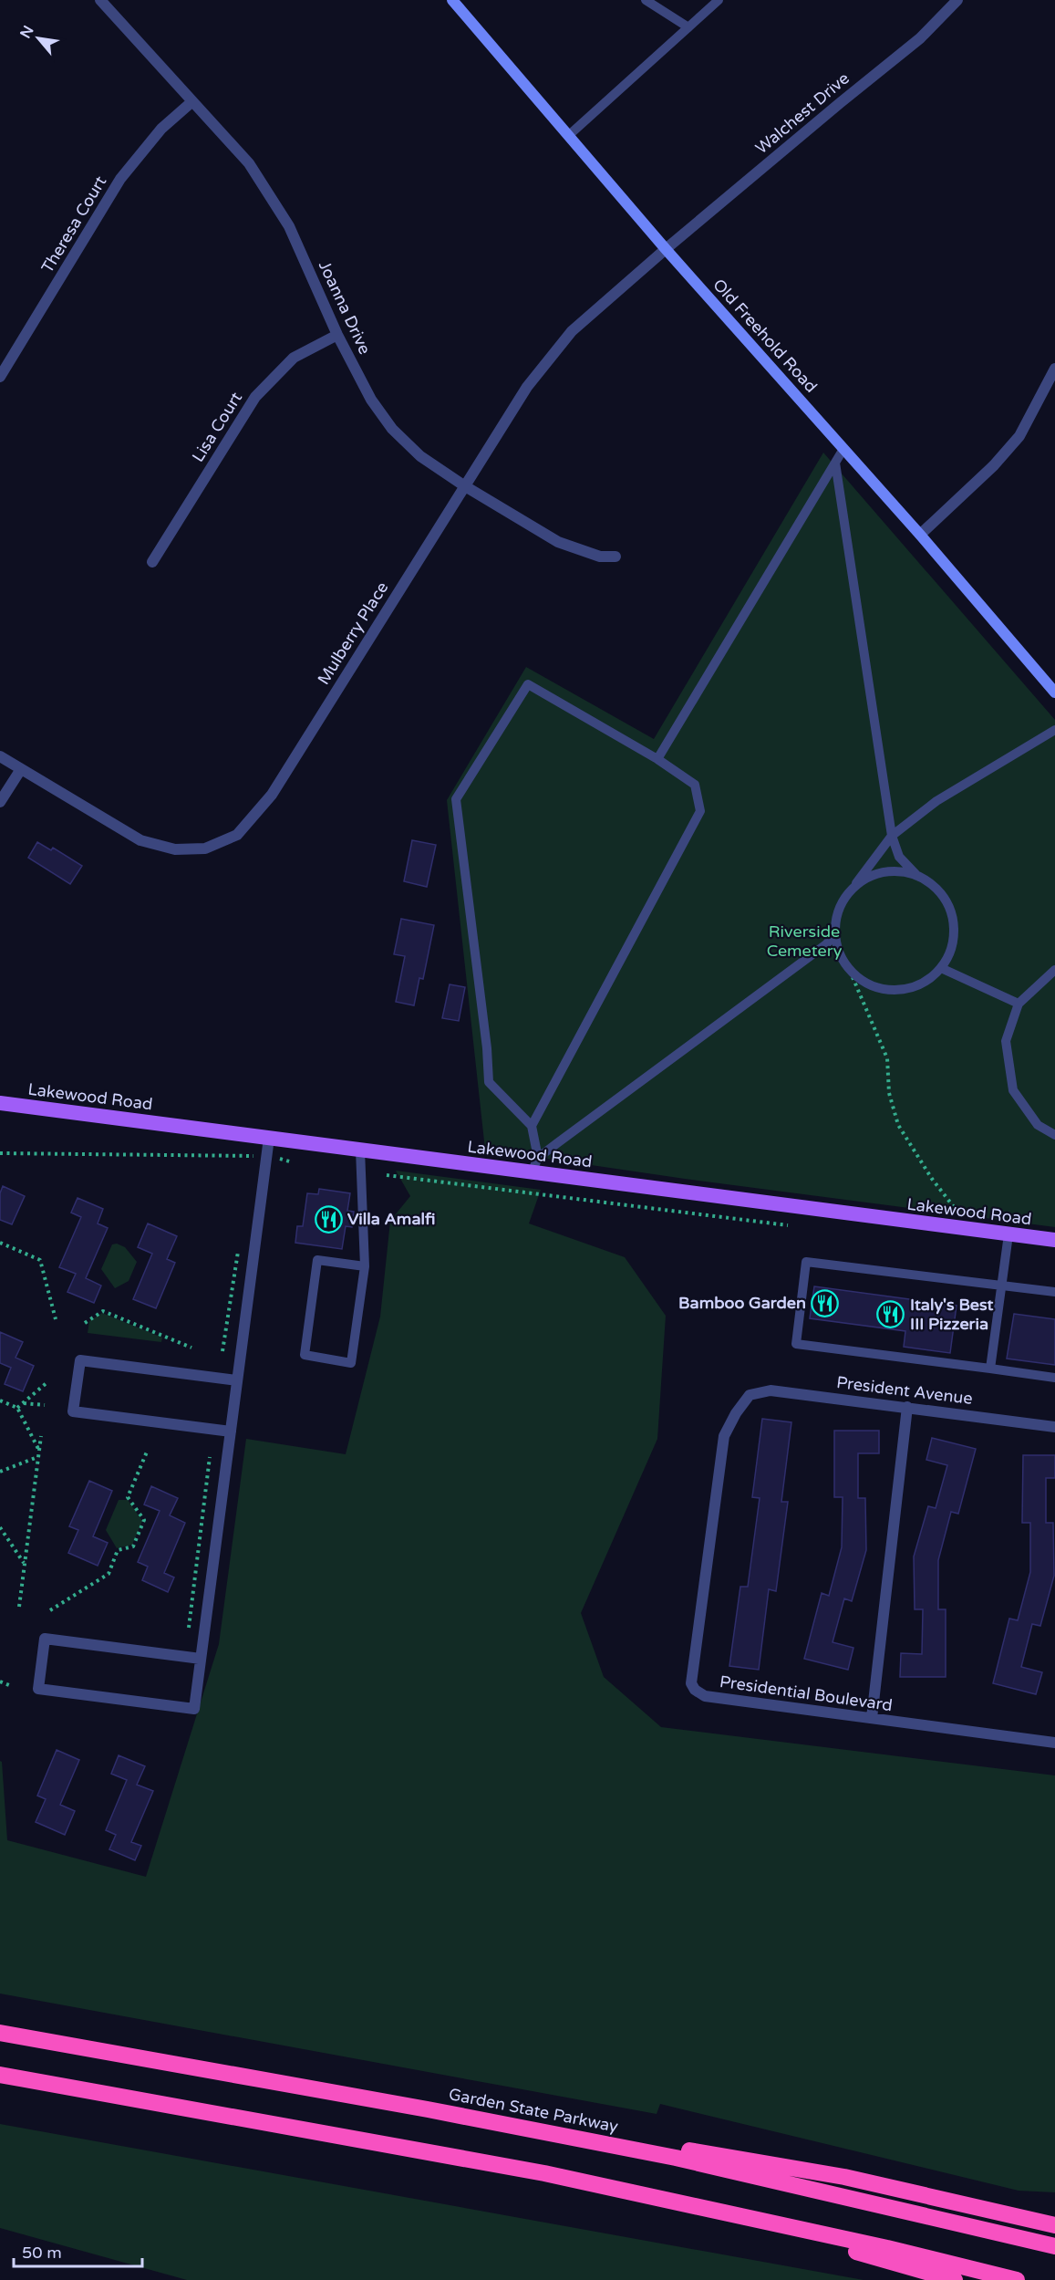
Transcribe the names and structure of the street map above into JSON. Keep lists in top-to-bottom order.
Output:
{
  "streets": {
    "highway": ["Garden State Parkway"],
    "main road": ["Old Freehold Road", "Lakewood Road"],
    "street": [
      "Walchest Drive",
      "Theresa Court",
      "Joanna Drive",
      "Lisa Court",
      "Mulberry Place",
      "President Avenue",
      "Presidential Boulevard"
    ]
  },
  "crossings": [
    ["Walchest Drive", "Old Freehold Road"],
    ["Walchest Drive", "Mulberry Place"],
    ["Theresa Court", "Joanna Drive"],
    ["Joanna Drive", "Lisa Court"],
    ["Joanna Drive", "Mulberry Place"],
    ["Old Freehold Road", "Mulberry Place"],
    ["President Avenue", "Presidential Boulevard"]
  ],
  "parks": ["Riverside Cemetery"],
  "places": {
    "restaurant": ["Villa Amalfi", "Bamboo Garden", "Italy's Best III Pizzeria"]
  },
  "scale_bar": "50 m",
  "north": "top left"
}
